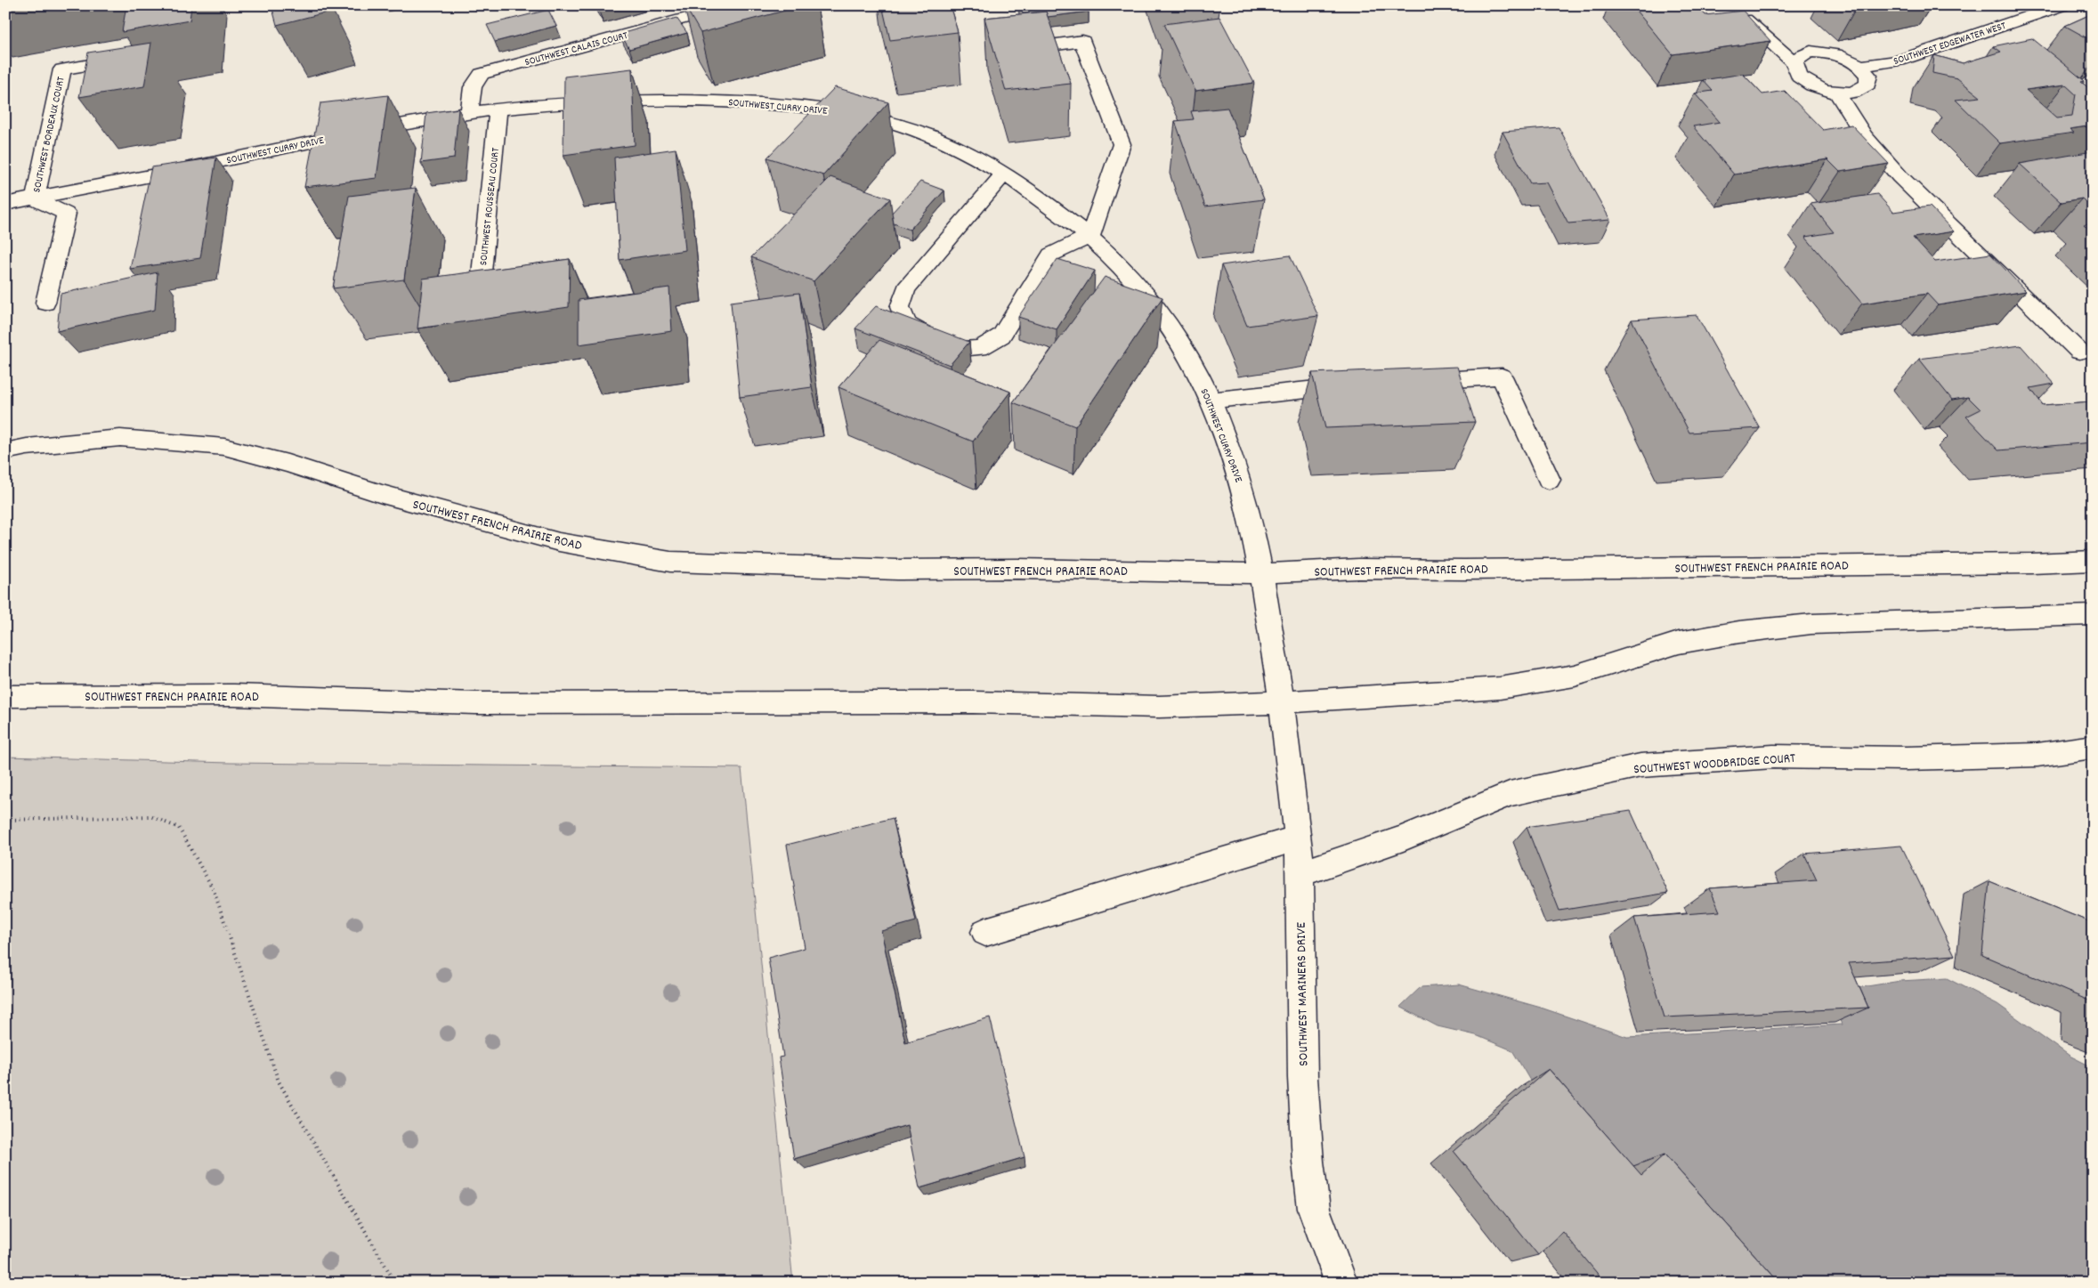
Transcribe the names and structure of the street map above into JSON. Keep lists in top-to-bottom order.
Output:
{
  "streets": {
    "street": [
      "SOUTHWEST EDGEWATER WEST",
      "SOUTHWEST CALAIS COURT",
      "SOUTHWEST CURRY DRIVE",
      "SOUTHWEST BORDEAUX COURT",
      "SOUTHWEST ROUSSEAU COURT",
      "SOUTHWEST FRENCH PRAIRIE ROAD",
      "SOUTHWEST WOODBRIDGE COURT",
      "SOUTHWEST MARINERS DRIVE"
    ]
  },
  "crossings": [
    ["SOUTHWEST CALAIS COURT", "SOUTHWEST CURRY DRIVE"],
    ["SOUTHWEST CURRY DRIVE", "SOUTHWEST BORDEAUX COURT"],
    ["SOUTHWEST CURRY DRIVE", "SOUTHWEST ROUSSEAU COURT"],
    ["SOUTHWEST CURRY DRIVE", "SOUTHWEST FRENCH PRAIRIE ROAD"],
    ["SOUTHWEST CURRY DRIVE", "SOUTHWEST MARINERS DRIVE"],
    ["SOUTHWEST FRENCH PRAIRIE ROAD", "SOUTHWEST MARINERS DRIVE"],
    ["SOUTHWEST WOODBRIDGE COURT", "SOUTHWEST MARINERS DRIVE"]
  ]
}
